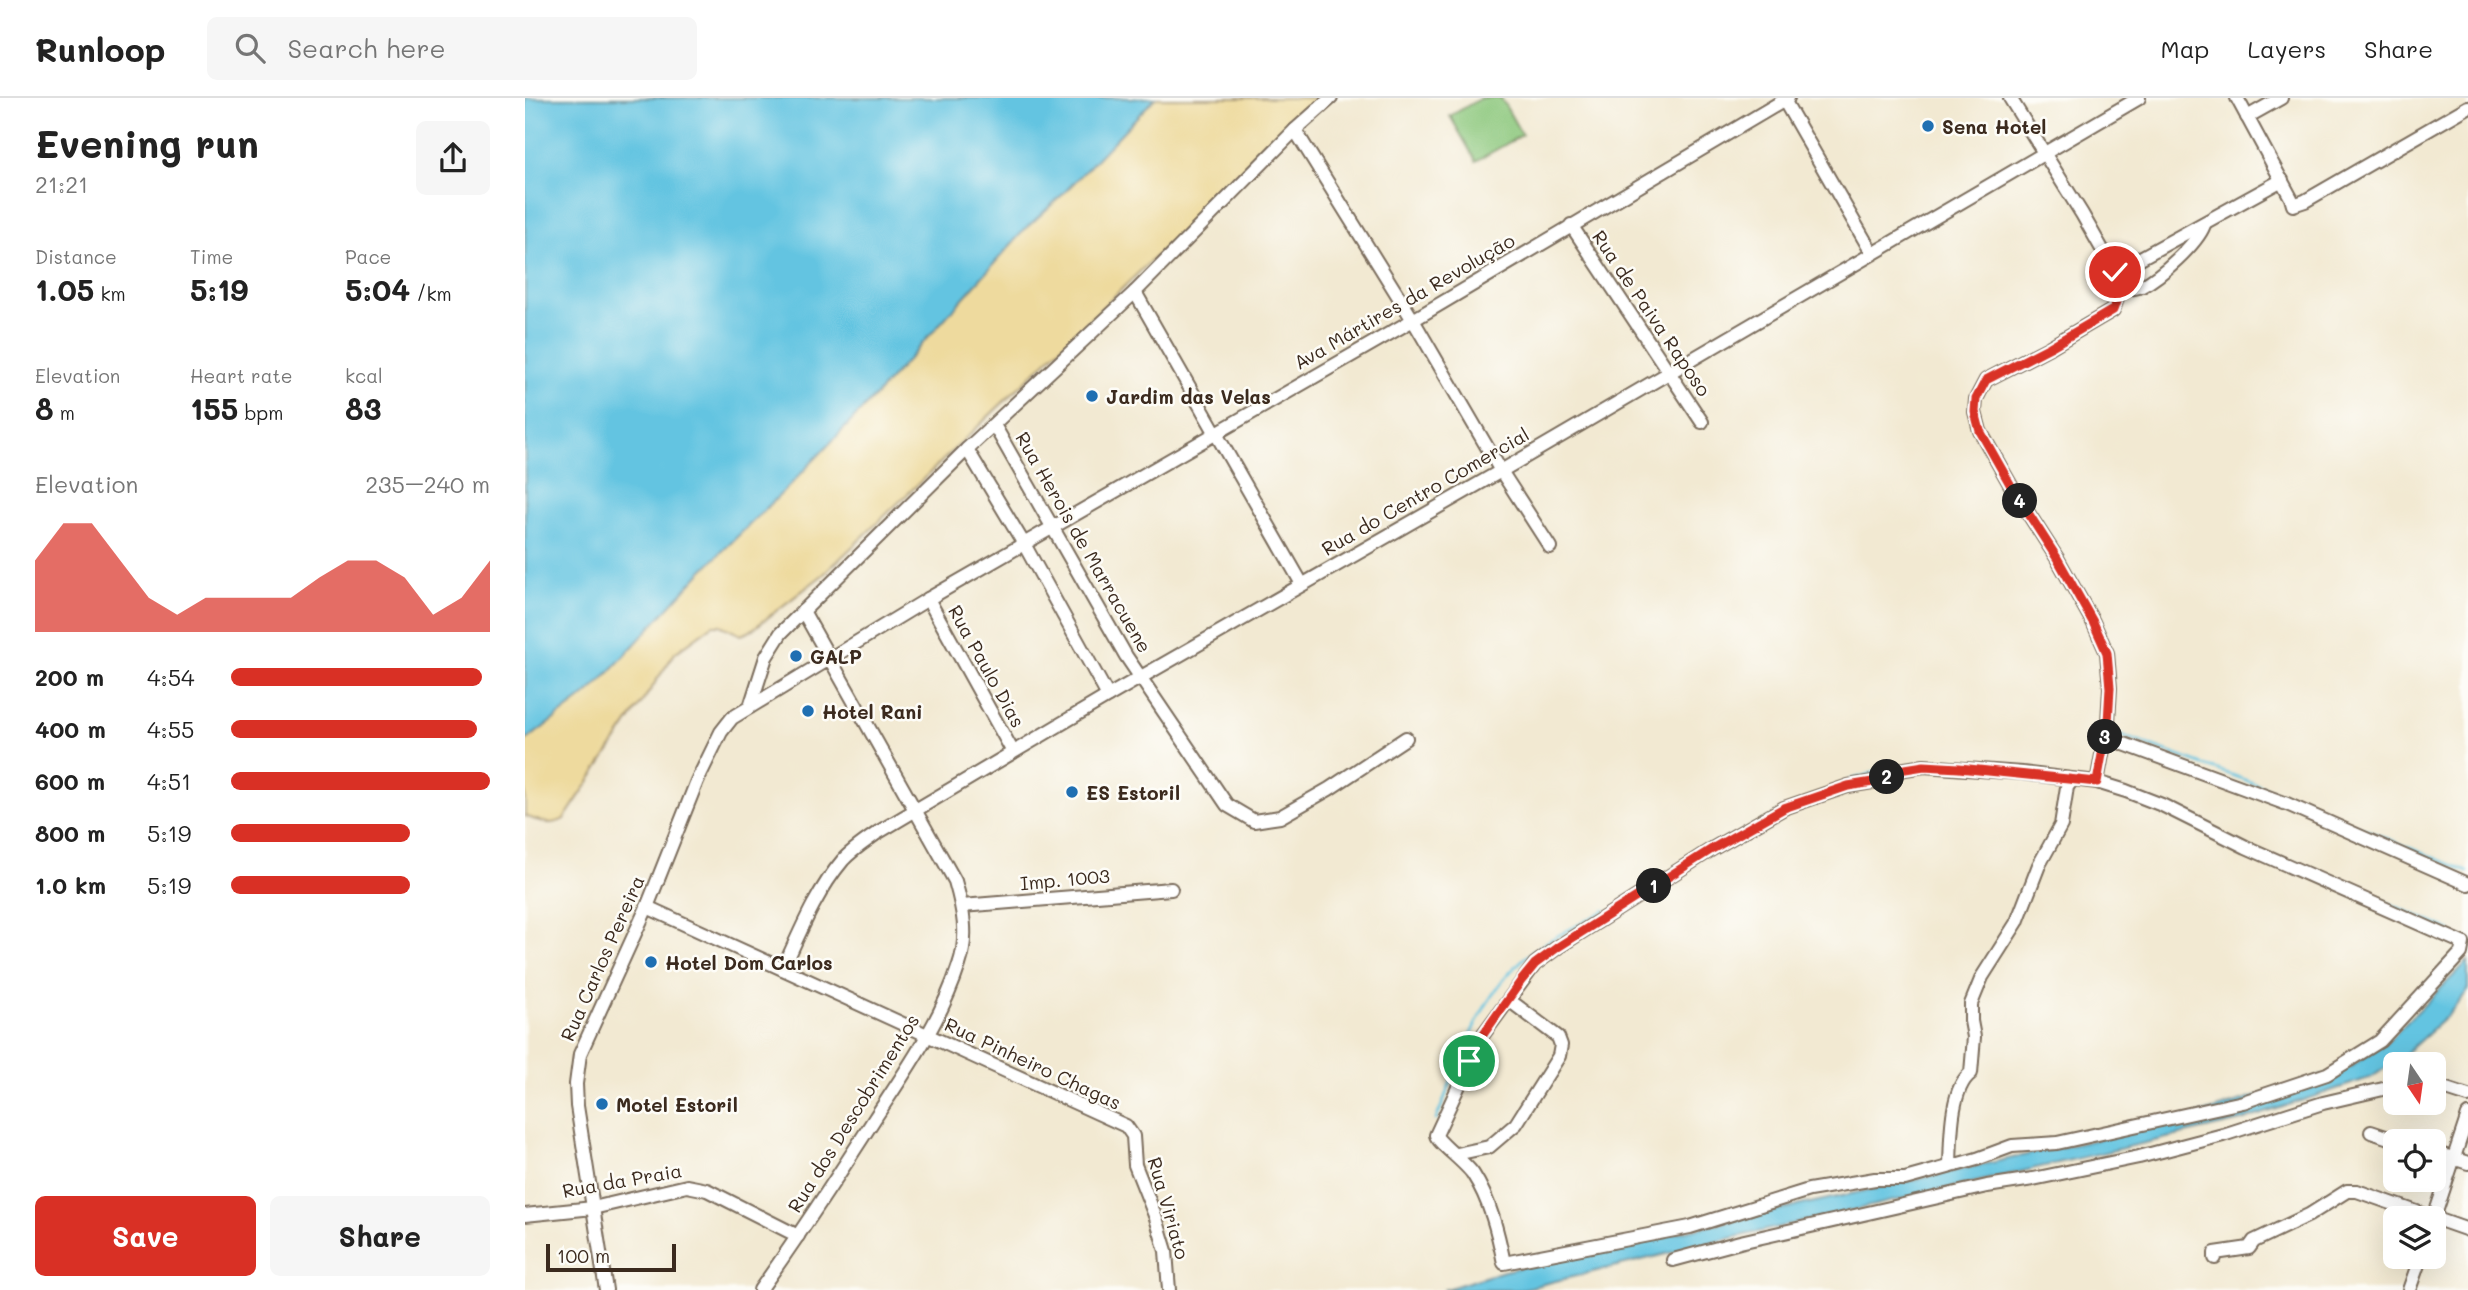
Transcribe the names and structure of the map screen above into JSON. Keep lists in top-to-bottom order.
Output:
{
  "streets": {
    "street": [
      "Ava Mártires da Revolução",
      "Rua de Paiva Raposo",
      "Rua do Centro Comercial",
      "Rua Herois de Marracuene",
      "Rua Paulo Dias",
      "Imp. 1003",
      "Rua Carlos Pereira",
      "Rua Pinheiro Chagas",
      "Rua dos Descobrimentos",
      "Rua da Praia",
      "Rua Viriato"
    ]
  },
  "crossings": [
    ["Ava Mártires da Revolução", "Rua de Paiva Raposo"],
    ["Ava Mártires da Revolução", "Rua Herois de Marracuene"],
    ["Ava Mártires da Revolução", "Rua Paulo Dias"],
    ["Ava Mártires da Revolução", "Rua Carlos Pereira"],
    ["Ava Mártires da Revolução", "Rua dos Descobrimentos"],
    ["Rua de Paiva Raposo", "Rua do Centro Comercial"],
    ["Rua do Centro Comercial", "Rua Herois de Marracuene"],
    ["Rua do Centro Comercial", "Rua Paulo Dias"],
    ["Rua do Centro Comercial", "Rua Pinheiro Chagas"],
    ["Rua do Centro Comercial", "Rua dos Descobrimentos"],
    ["Imp. 1003", "Rua dos Descobrimentos"],
    ["Rua Carlos Pereira", "Rua Pinheiro Chagas"],
    ["Rua Carlos Pereira", "Rua da Praia"],
    ["Rua Pinheiro Chagas", "Rua dos Descobrimentos"],
    ["Rua Pinheiro Chagas", "Rua Viriato"],
    ["Rua dos Descobrimentos", "Rua da Praia"]
  ],
  "places": [
    "Sena Hotel",
    "Jardim das Velas",
    "GALP",
    "Hotel Rani",
    "ES Estoril",
    "Hotel Dom Carlos",
    "Motel Estoril"
  ],
  "scale_bar": "100 m",
  "north": "bottom",
  "page": {
    "header": "Runloop",
    "search": "Search here",
    "nav": ["Map", "Layers", "Share"],
    "heading": ["Evening run", "21:21"],
    "stats": [
      ["Distance", "1.05 km"],
      ["Time", "5:19"],
      ["Pace", "5:04 /km"],
      ["Elevation", "8 m"],
      ["Heart rate", "155 bpm"],
      ["kcal", "83"]
    ],
    "chart": ["Elevation", "235–240 m"],
    "pins": [
      "4",
      "3",
      "2",
      "1"
    ],
    "list": [
      {
        "name": "200 m",
        "note": "4:54"
      },
      {
        "name": "400 m",
        "note": "4:55"
      },
      {
        "name": "600 m",
        "note": "4:51"
      },
      {
        "name": "800 m",
        "note": "5:19"
      },
      {
        "name": "1.0 km",
        "note": "5:19"
      }
    ],
    "buttons": ["Save", "Share"],
    "scale": "100 m"
  }
}
